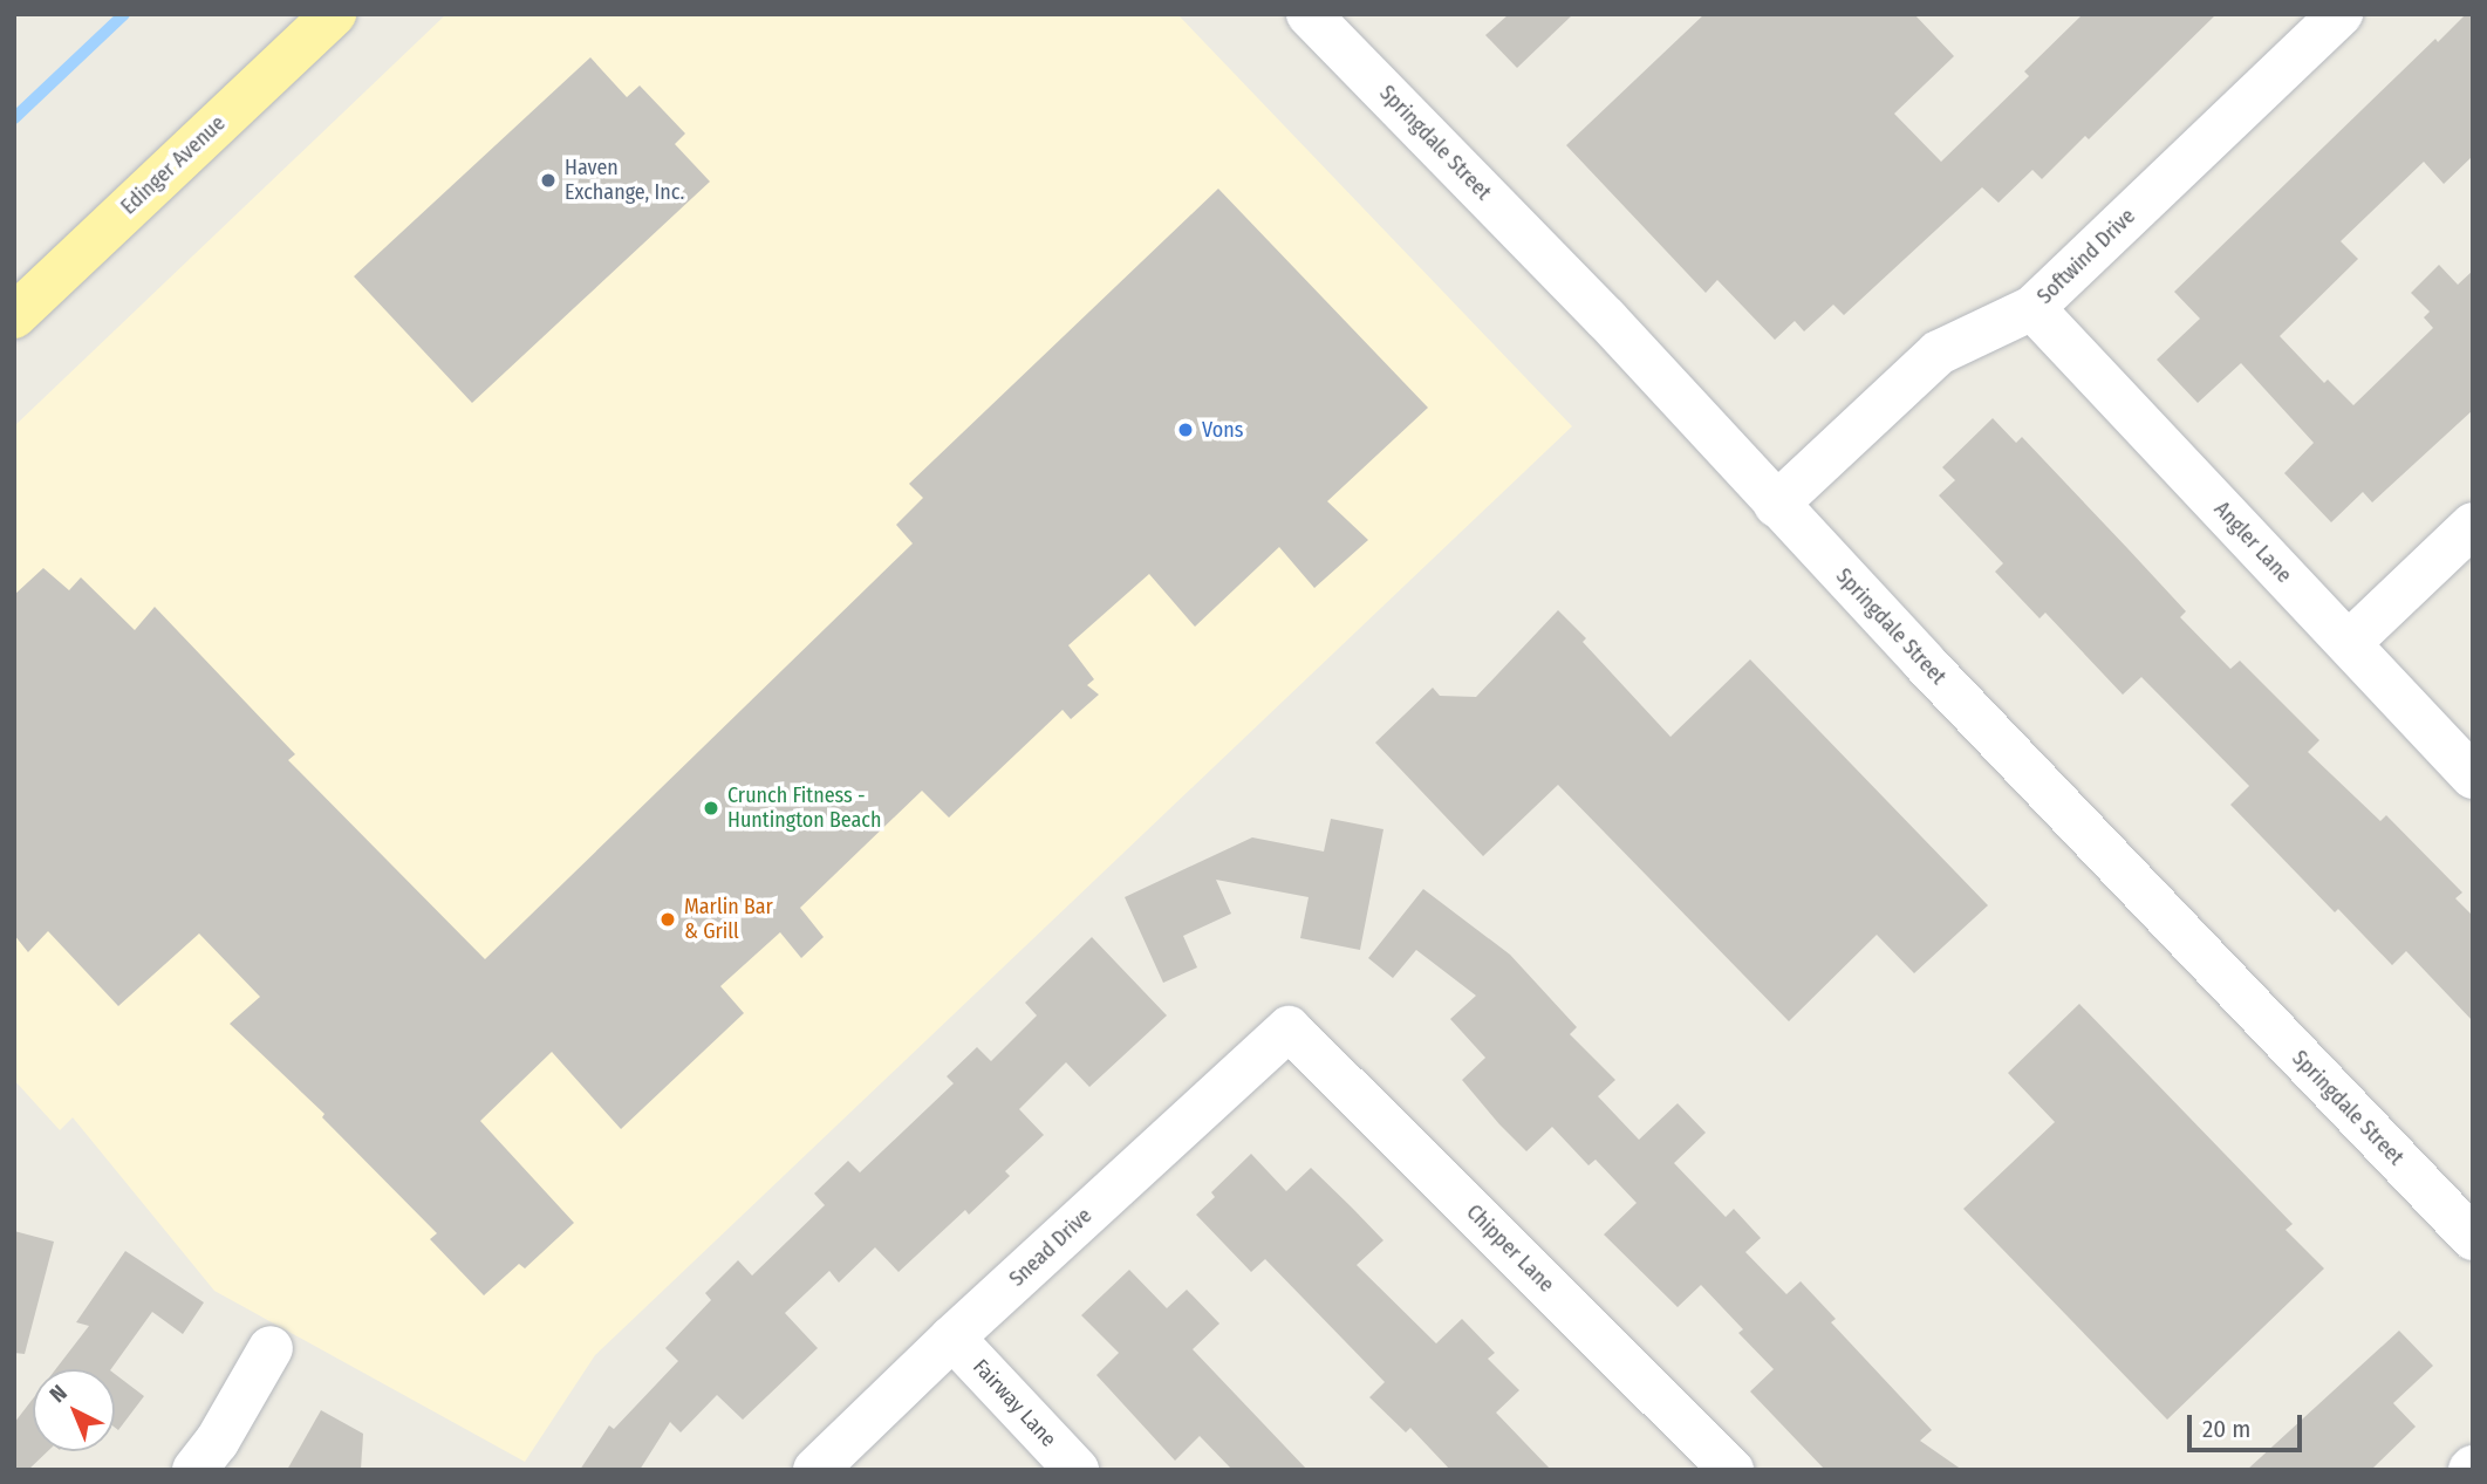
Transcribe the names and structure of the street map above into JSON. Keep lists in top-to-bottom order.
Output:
{
  "streets": {
    "main road": ["Edinger Avenue"],
    "street": [
      "Springdale Street",
      "Softwind Drive",
      "Angler Lane",
      "Snead Drive",
      "Chipper Lane",
      "Fairway Lane"
    ]
  },
  "crossings": [
    ["Springdale Street", "Softwind Drive"],
    ["Softwind Drive", "Angler Lane"],
    ["Snead Drive", "Chipper Lane"],
    ["Snead Drive", "Fairway Lane"]
  ],
  "places": [
    "Haven Exchange, Inc.",
    "Vons",
    "Crunch Fitness - Huntington Beach",
    "Marlin Bar & Grill"
  ],
  "scale_bar": "20 m",
  "north": "top left"
}
